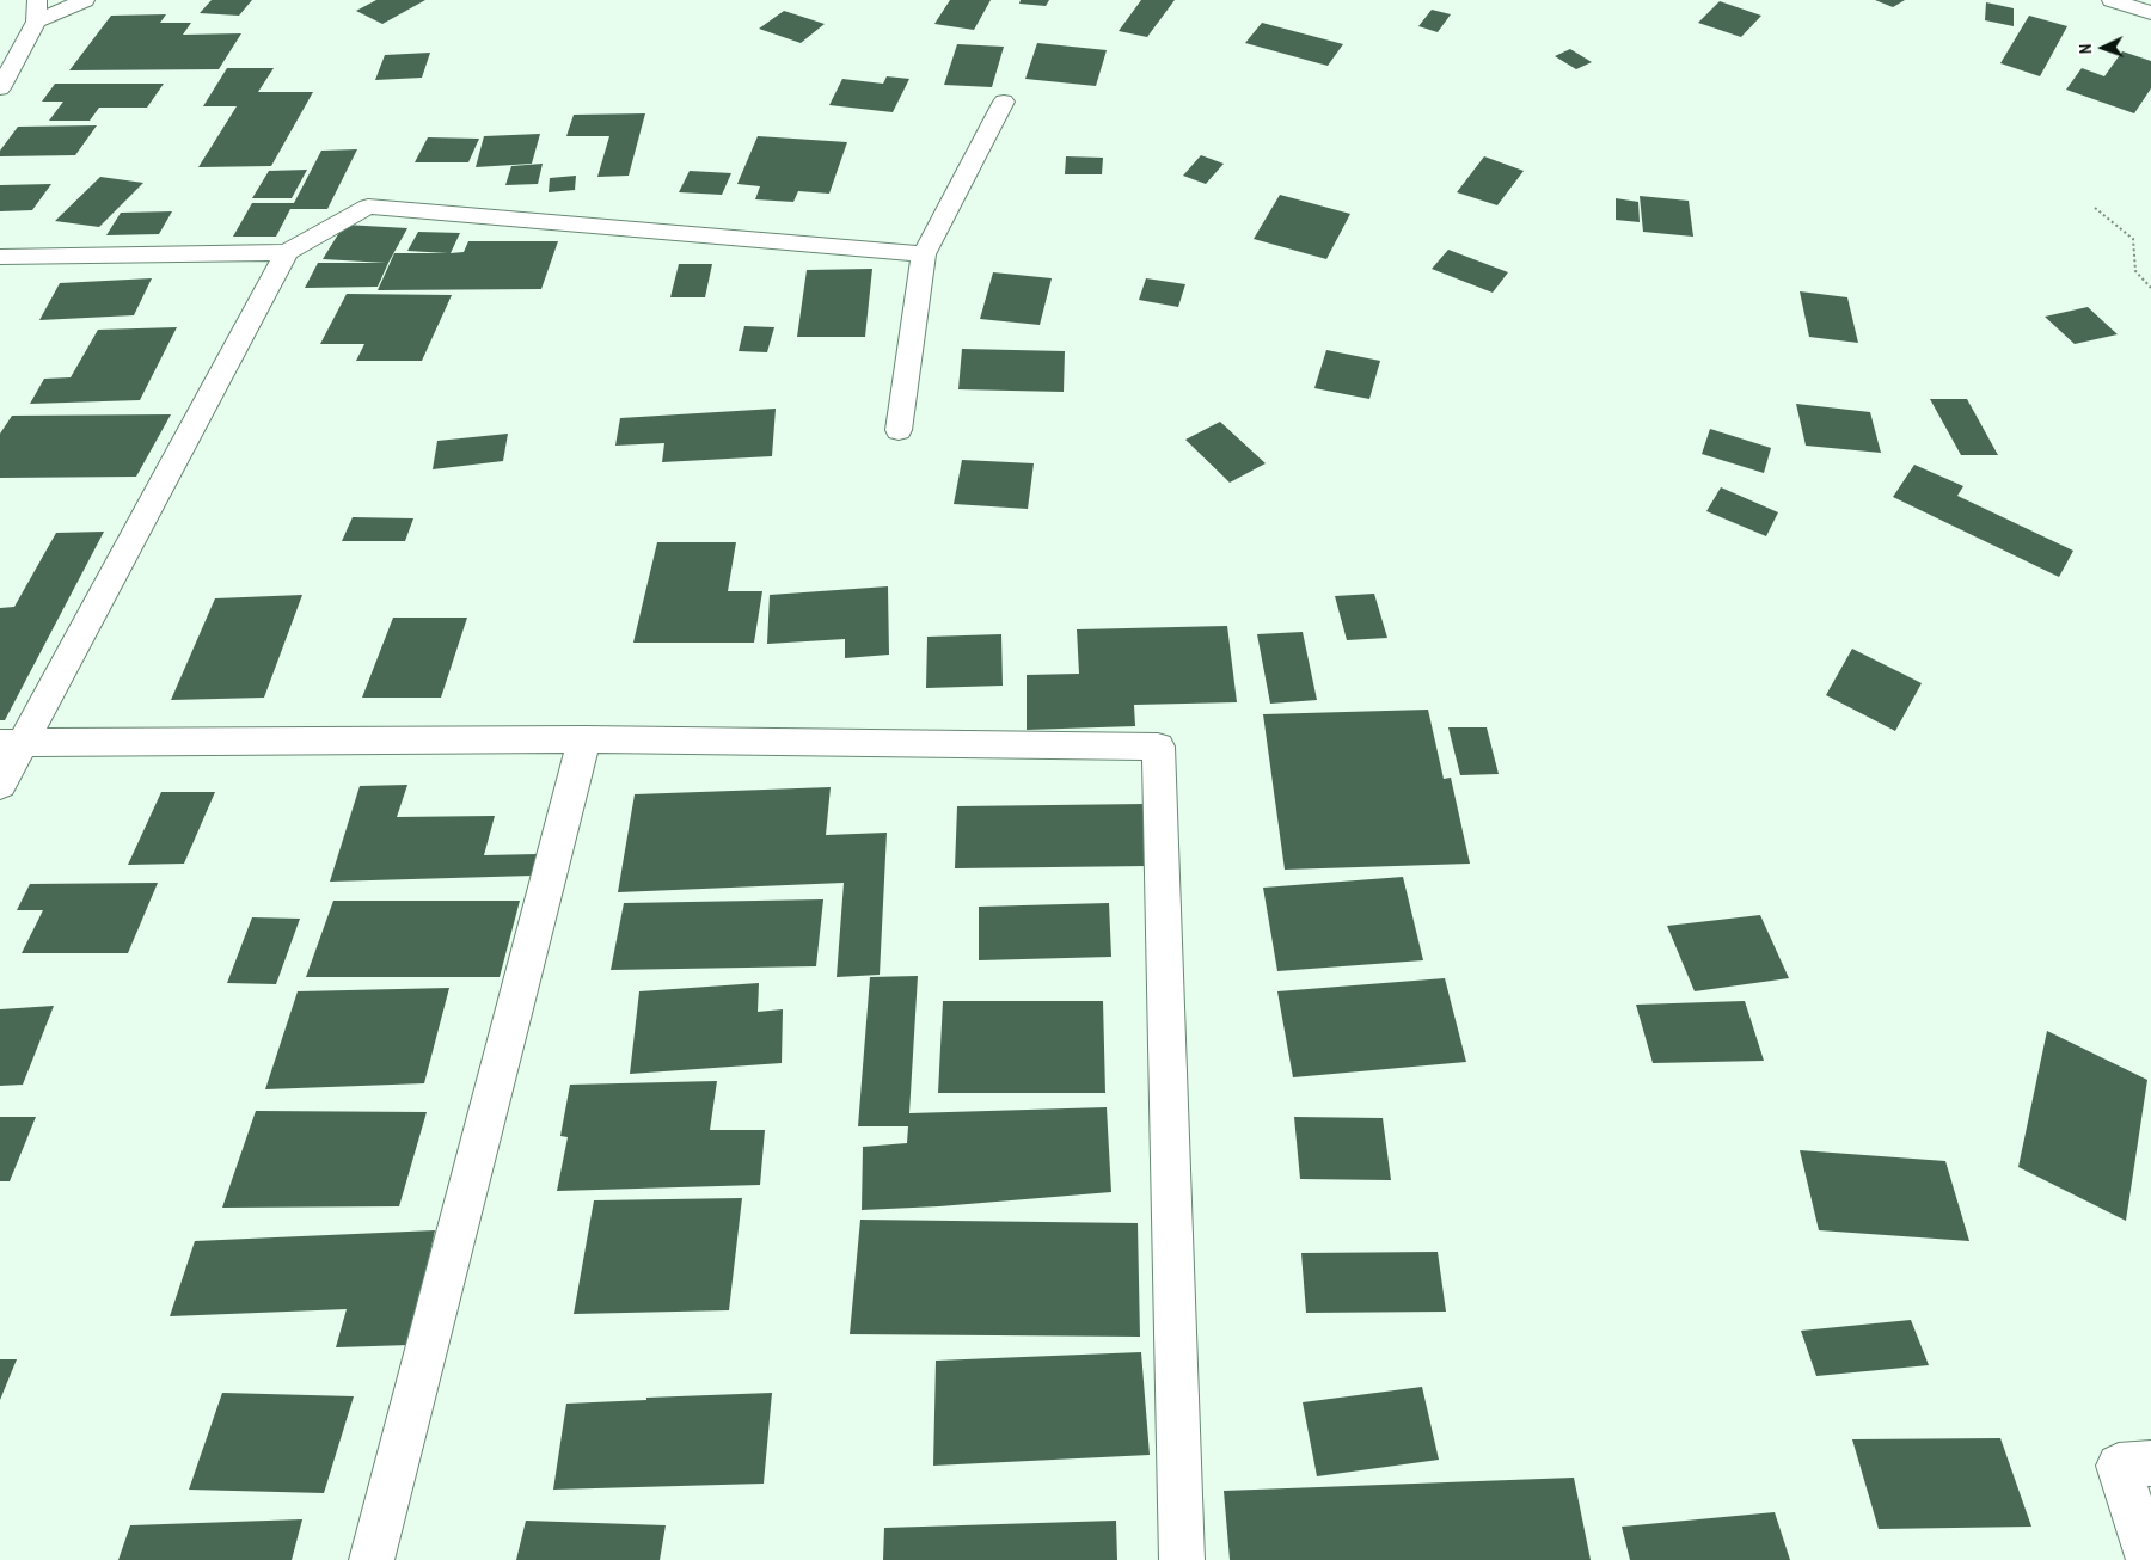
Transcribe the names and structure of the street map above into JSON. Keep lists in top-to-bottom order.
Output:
{
  "north": "left"
}
